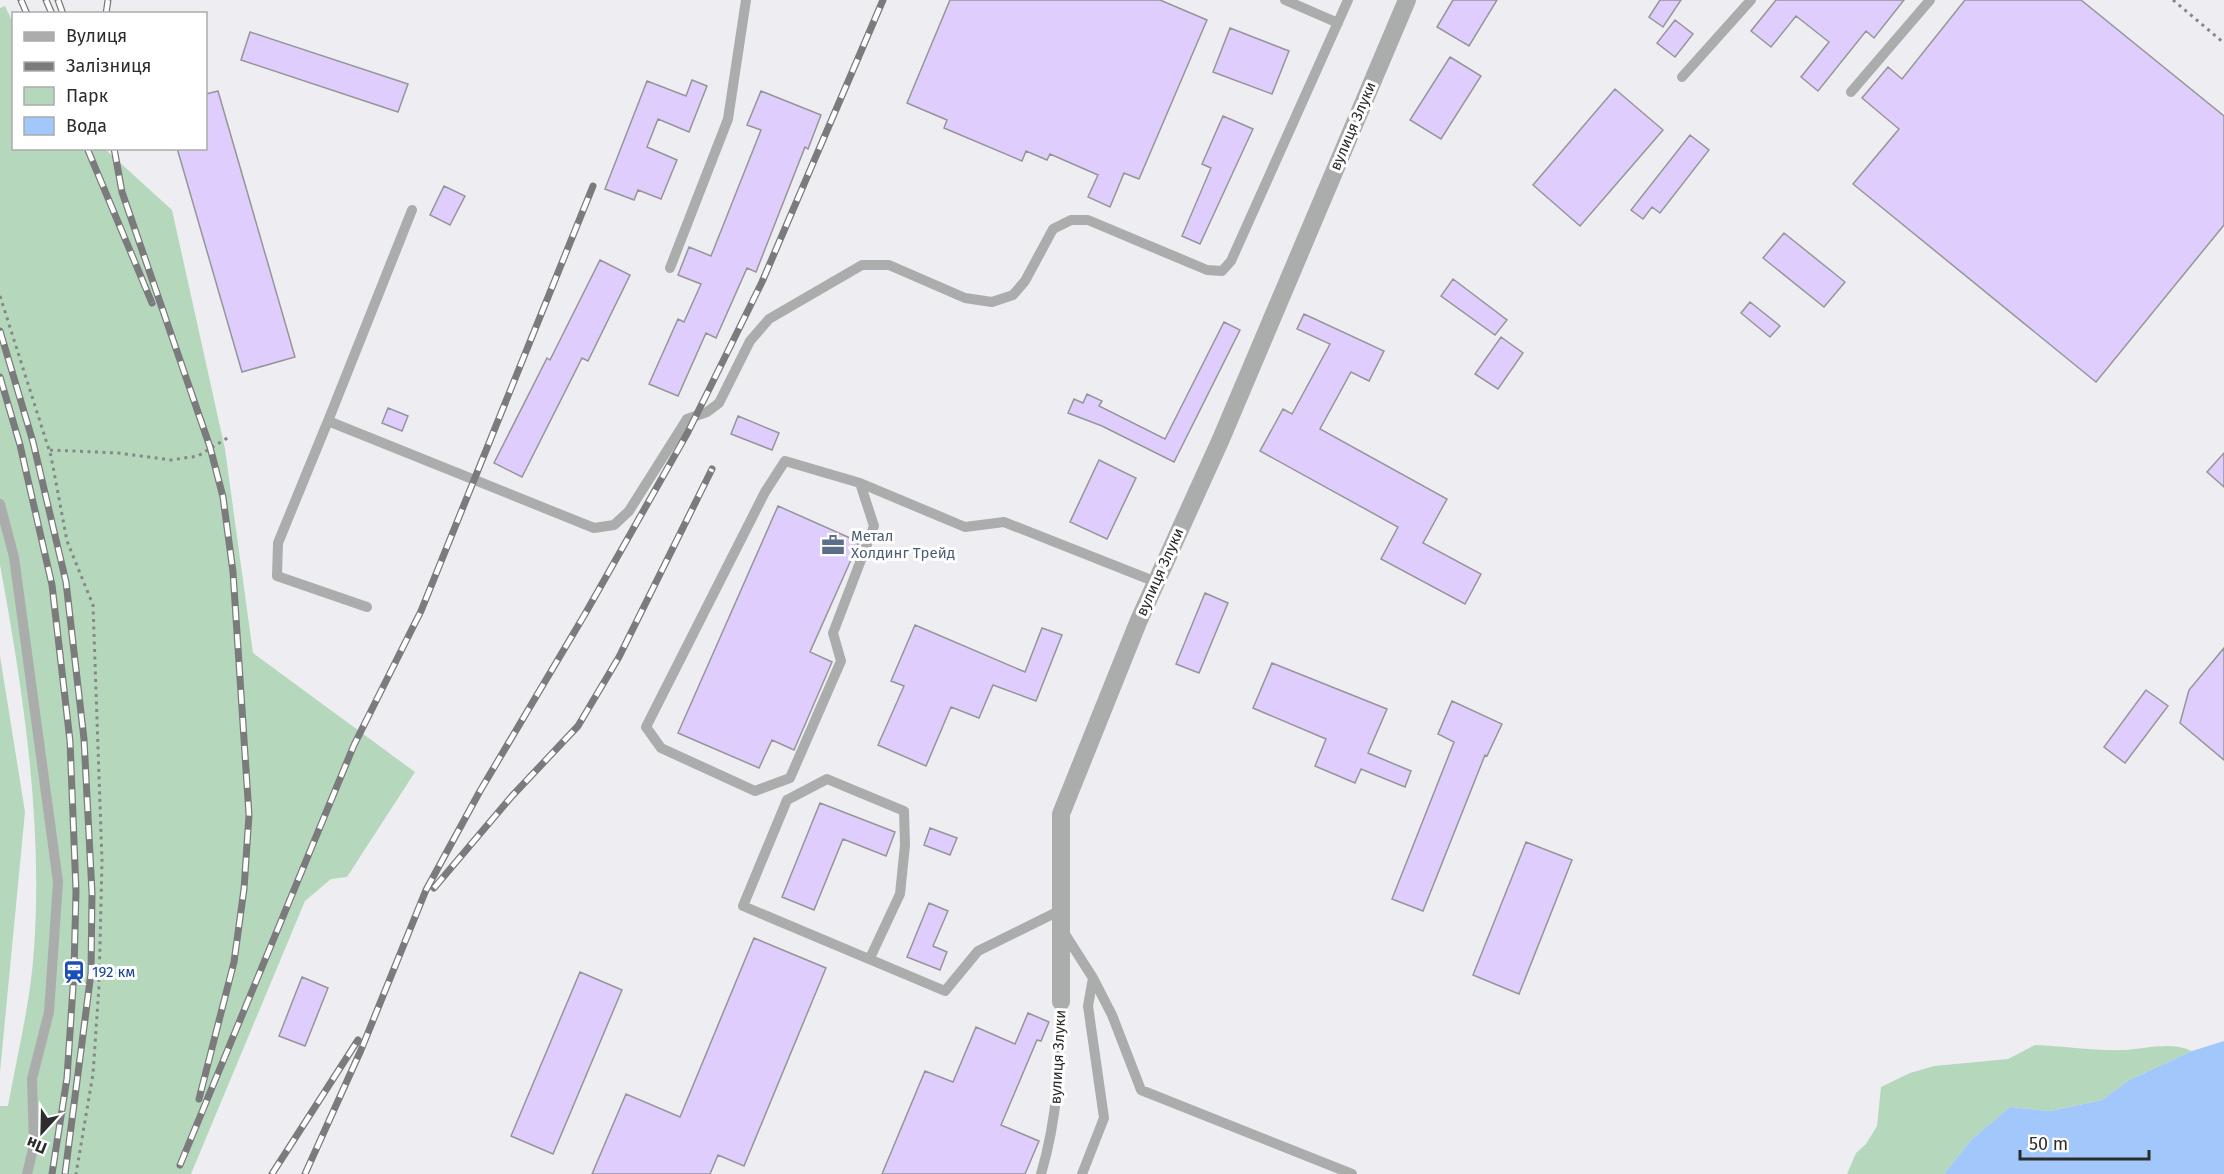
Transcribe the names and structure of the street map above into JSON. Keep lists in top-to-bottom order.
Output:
{
  "streets": {
    "street": ["вулиця Злуки"]
  },
  "places": {
    "office": ["Метал Холдинг Трейд"],
    "station": ["192 км"]
  },
  "legend": [
    "Вулиця",
    "Залізниця",
    "Парк",
    "Вода"
  ],
  "scale_bar": "50 m",
  "north": "bottom"
}
